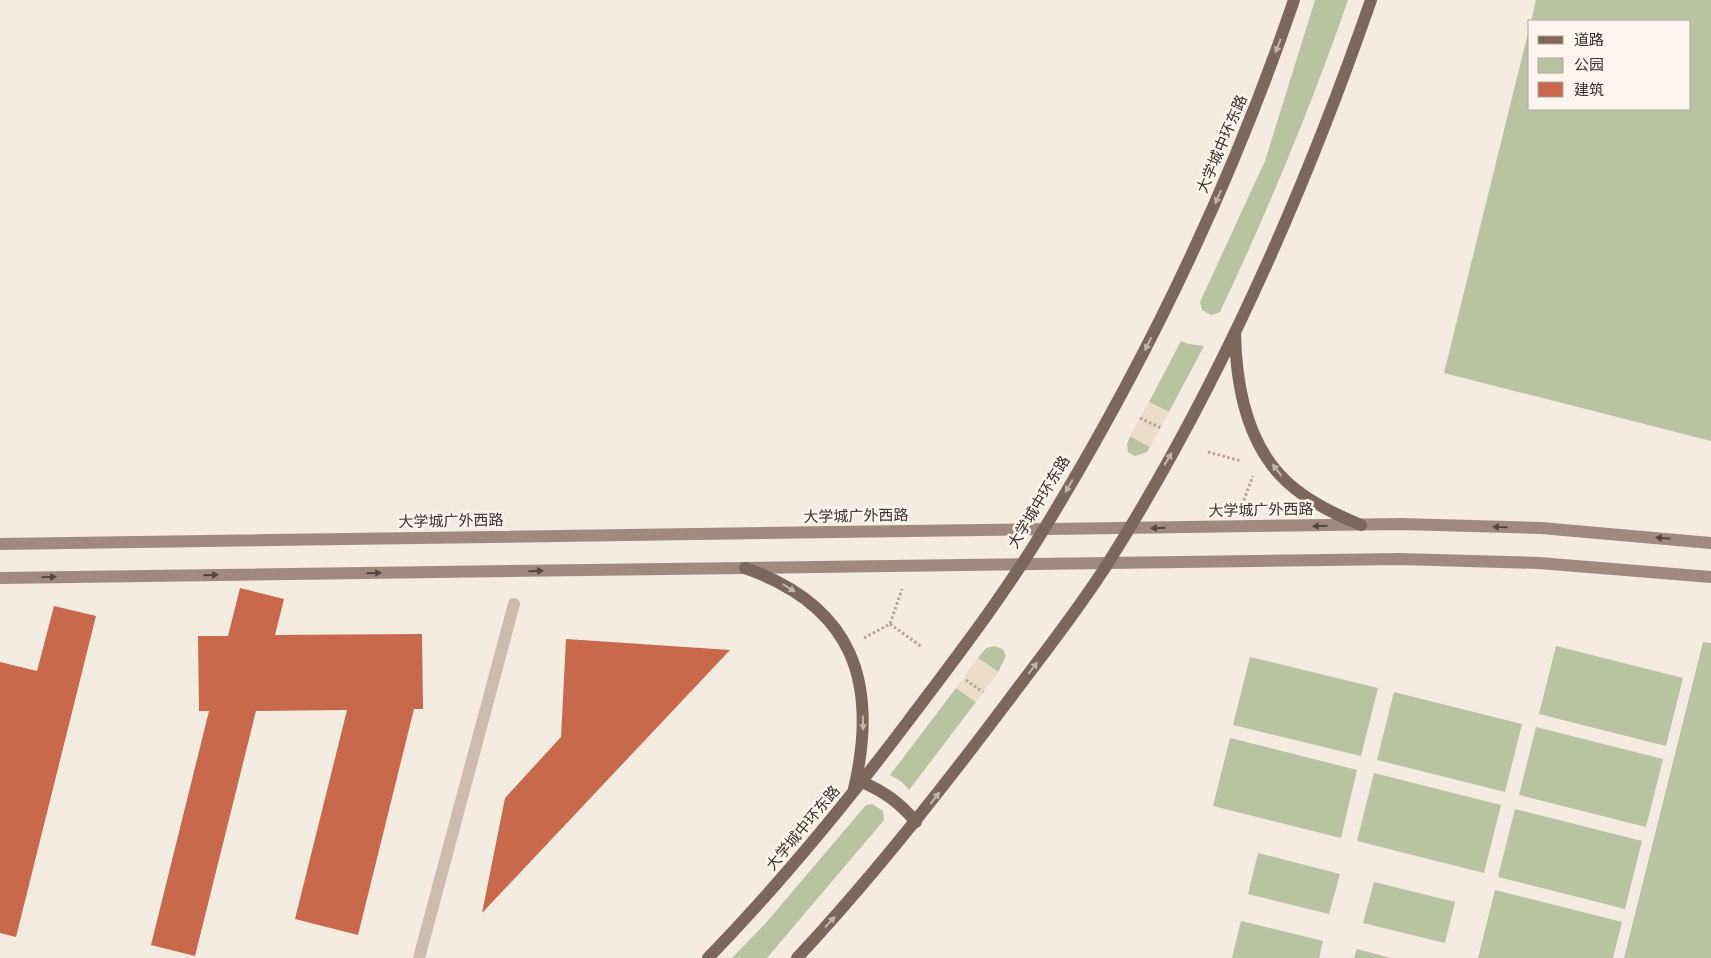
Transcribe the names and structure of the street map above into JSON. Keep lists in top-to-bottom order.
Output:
{
  "streets": {
    "main road": ["大学城中环东路", "大学城广外西路"]
  },
  "crossings": [
    ["大学城中环东路", "大学城广外西路"]
  ],
  "legend": ["道路", "公园", "建筑"]
}
